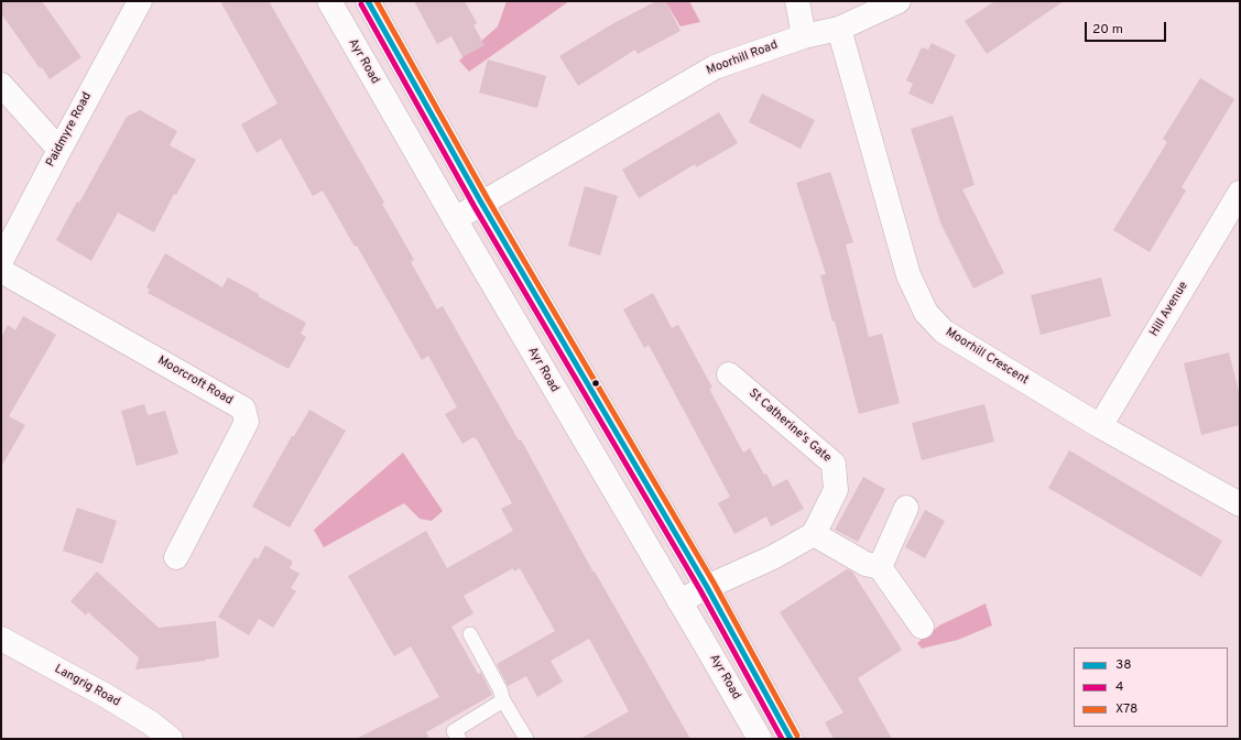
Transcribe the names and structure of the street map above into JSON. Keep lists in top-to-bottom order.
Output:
{
  "streets": {
    "street": [
      "Moorhill Road",
      "Ayr Road",
      "Paidmyre Road",
      "Hill Avenue",
      "Moorhill Crescent",
      "Moorcroft Road",
      "St Catherine's Gate",
      "Langrig Road"
    ]
  },
  "crossings": [
    ["Moorhill Road", "Ayr Road"],
    ["Moorhill Road", "Moorhill Crescent"],
    ["Hill Avenue", "Moorhill Crescent"]
  ],
  "lines": ["transit line 38", "transit line X78", "transit line 4"],
  "legend": ["38", "4", "X78"],
  "scale_bar": "20 m"
}
